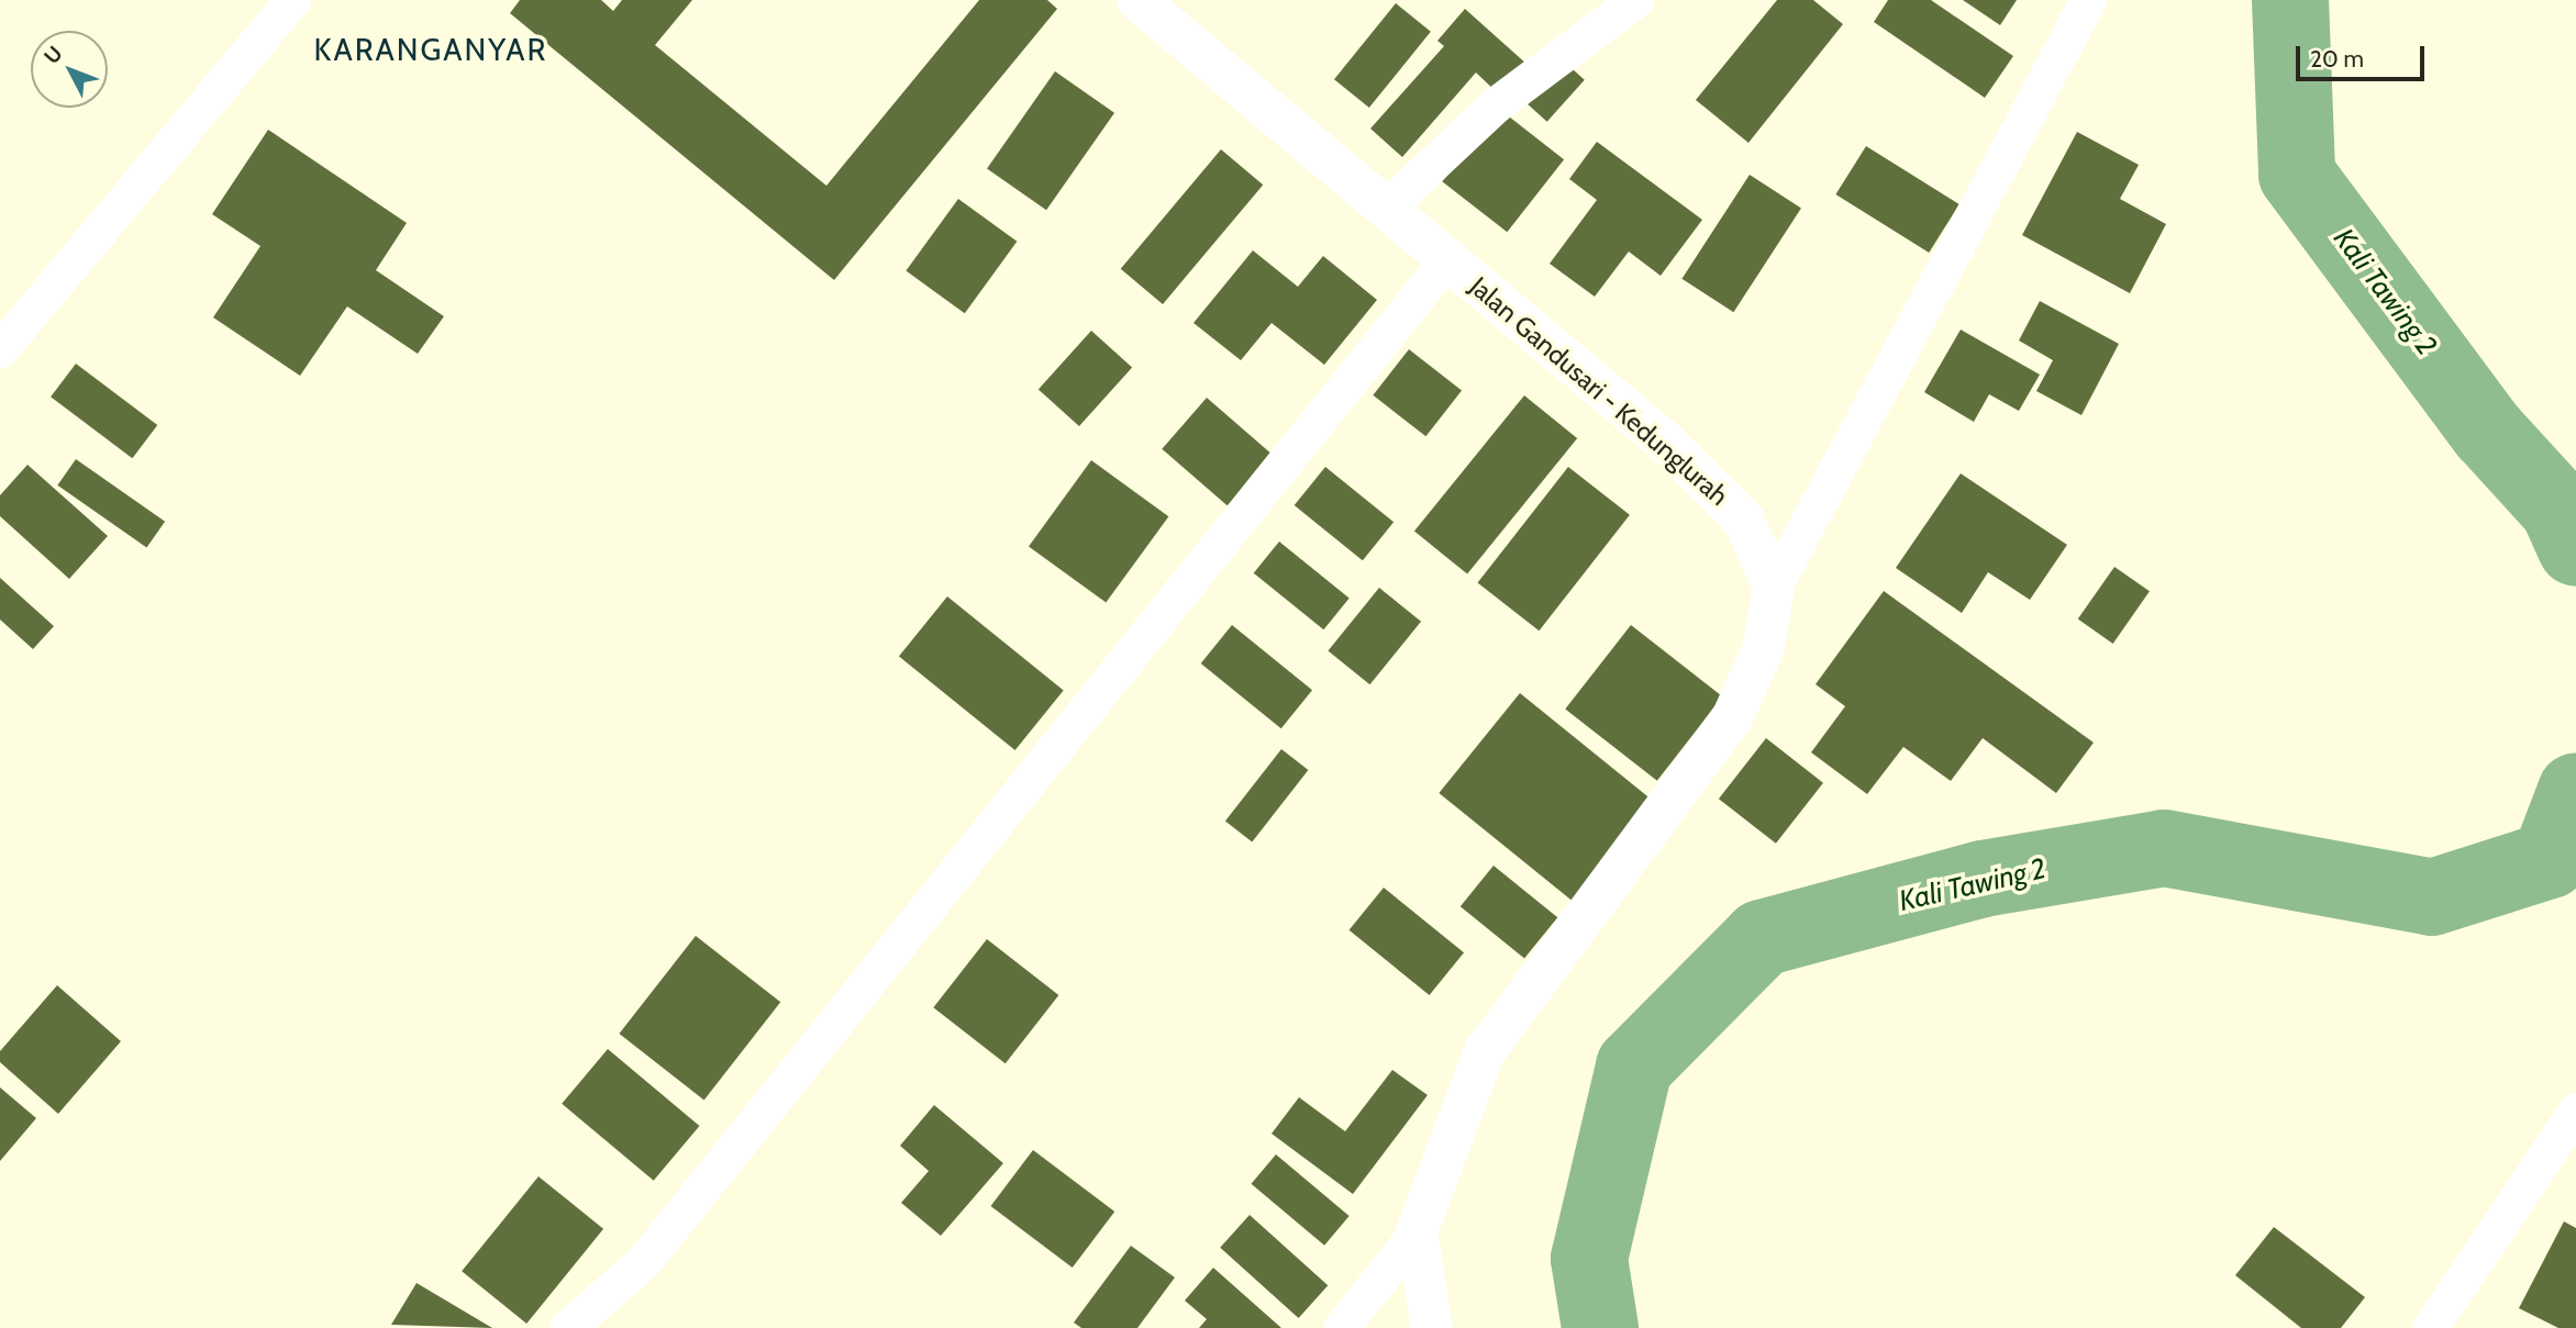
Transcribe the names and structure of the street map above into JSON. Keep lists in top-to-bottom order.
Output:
{
  "streets": {
    "street": ["Jalan Gandusari - Kedunglurah"]
  },
  "districts": ["KARANGANYAR"],
  "water": ["Kali Tawing 2"],
  "scale_bar": "20 m",
  "north": "top left"
}
